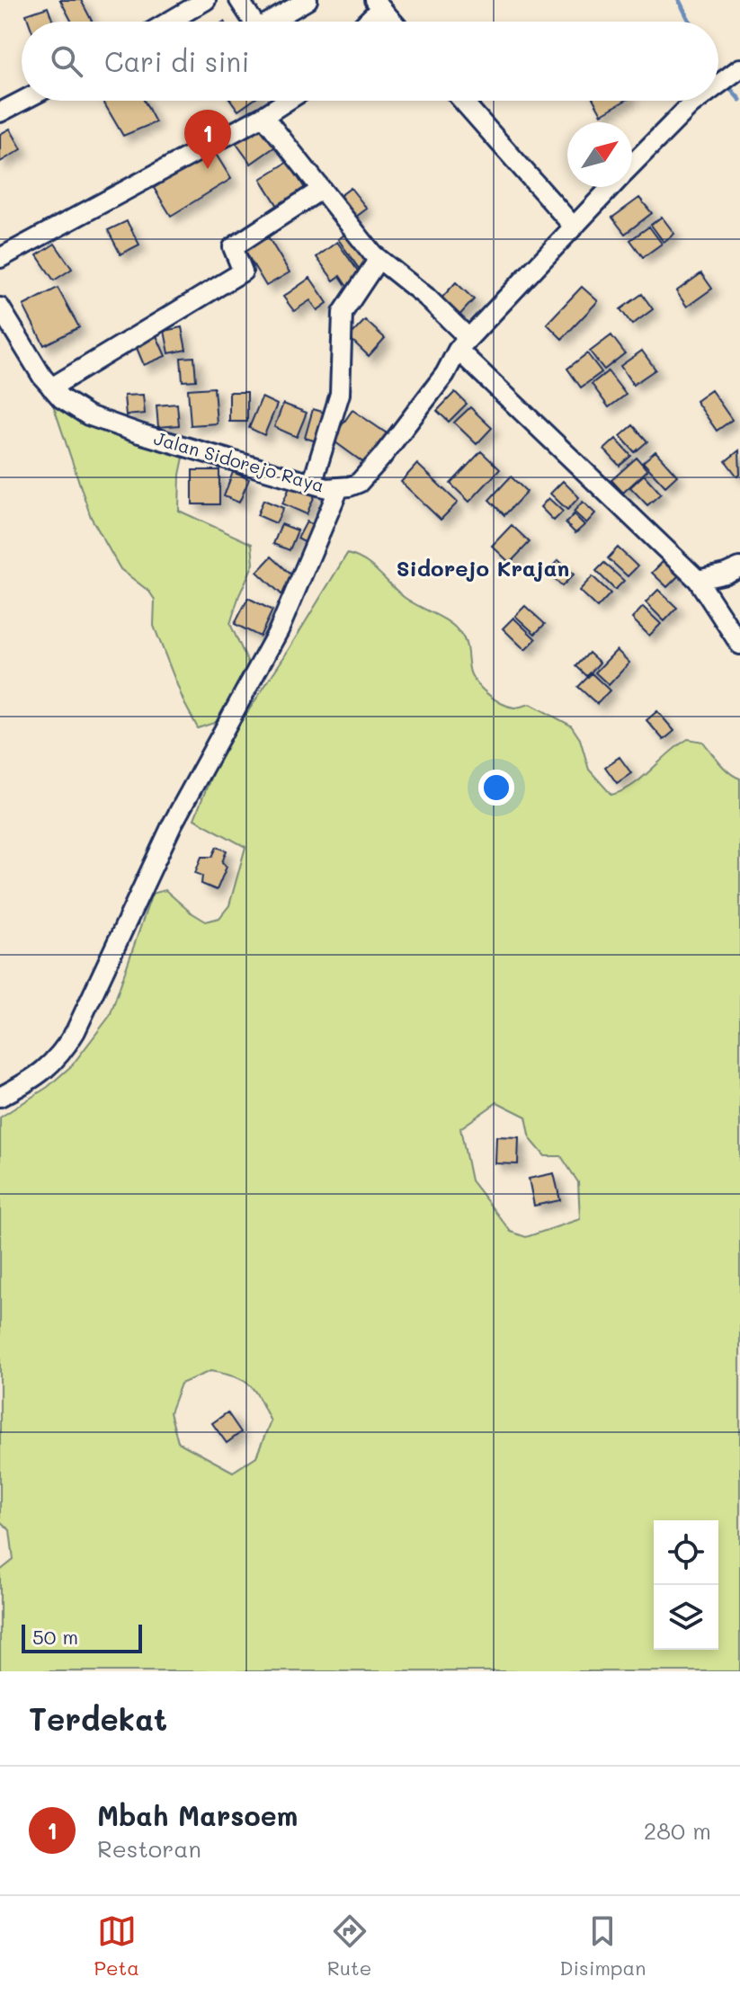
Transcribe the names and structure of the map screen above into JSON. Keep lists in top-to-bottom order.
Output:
{
  "streets": {
    "street": ["Jalan Sidorejo Raya"]
  },
  "districts": ["Sidorejo Krajan"],
  "scale_bar": "50 m",
  "north": "top right",
  "page": {
    "search": "Cari di sini",
    "pins": "1",
    "scale": "50 m",
    "heading": "Terdekat",
    "list": [
      {
        "mark": "1",
        "name": "Mbah Marsoem",
        "note": "Restoran",
        "value": "280 m"
      }
    ],
    "nav": ["Peta", "Rute", "Disimpan"]
  }
}
